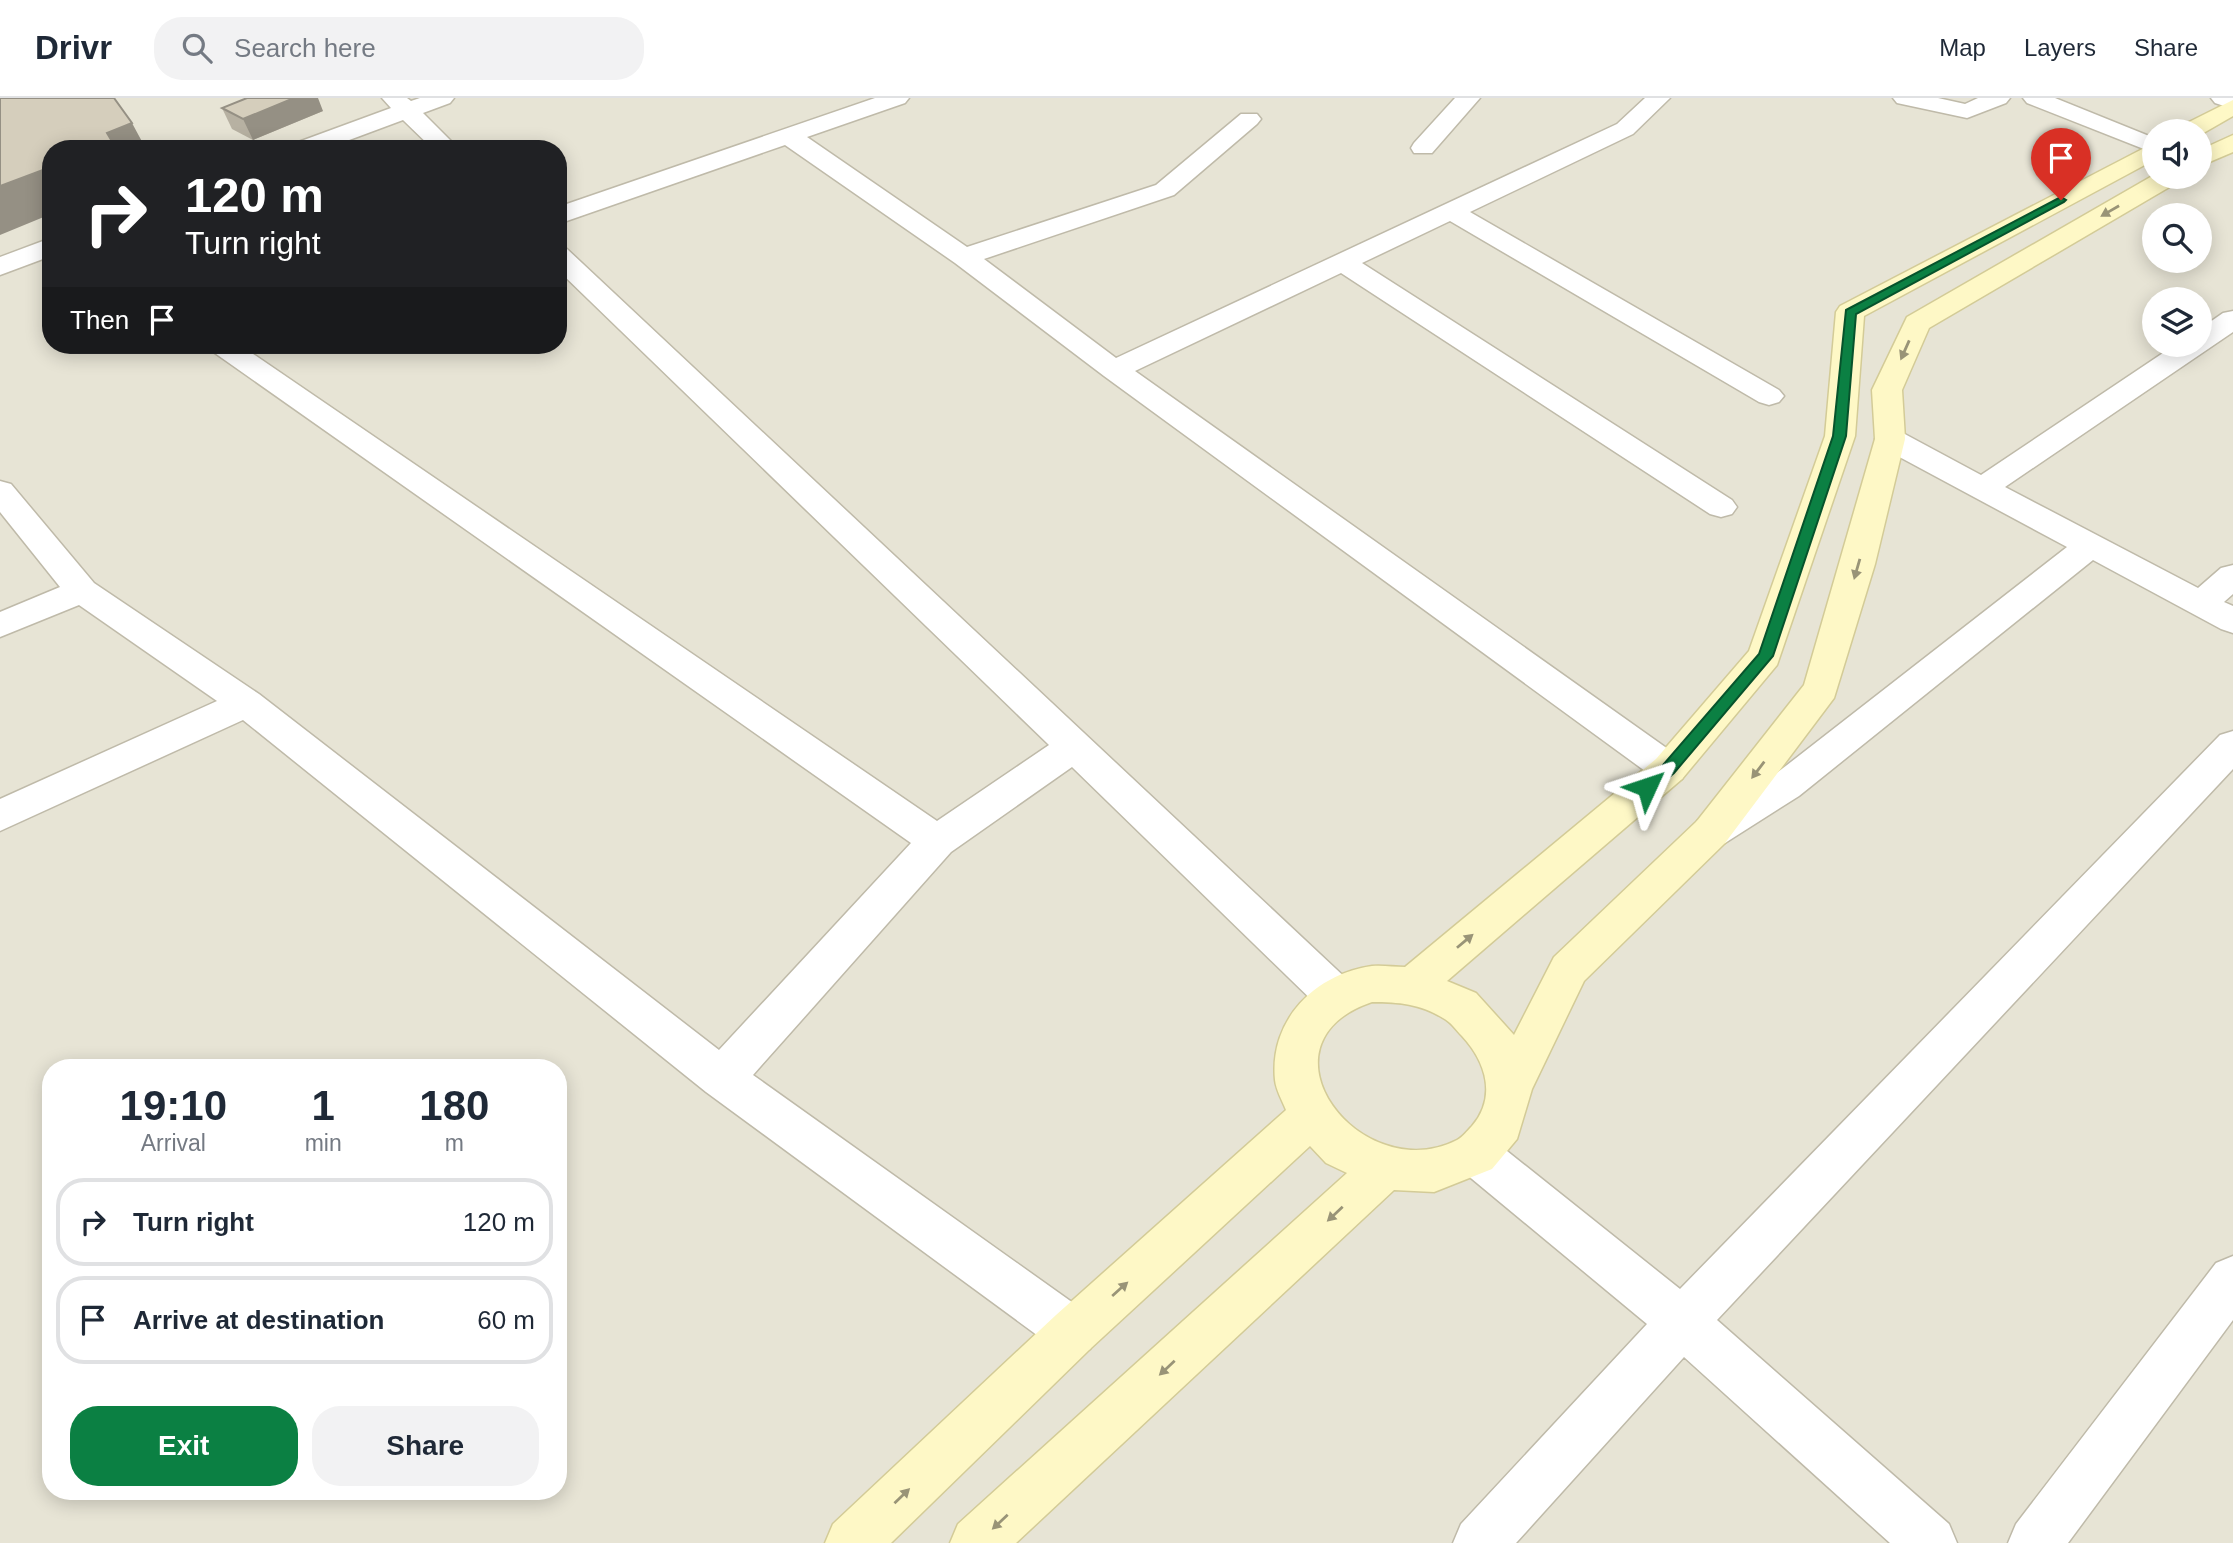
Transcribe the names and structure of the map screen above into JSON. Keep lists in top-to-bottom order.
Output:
{
  "page": {
    "header": "Drivr",
    "search": "Search here",
    "nav": ["Map", "Layers", "Share"],
    "turn": ["120 m", "Turn right"],
    "then": "Then",
    "eta": [
      "19:10",
      "Arrival",
      "1",
      "min",
      "180",
      "m"
    ],
    "list": [
      {
        "name": "Turn right",
        "value": "120 m"
      },
      {
        "name": "Arrive at destination",
        "value": "60 m"
      }
    ],
    "buttons": ["Exit", "Share"]
  }
}
